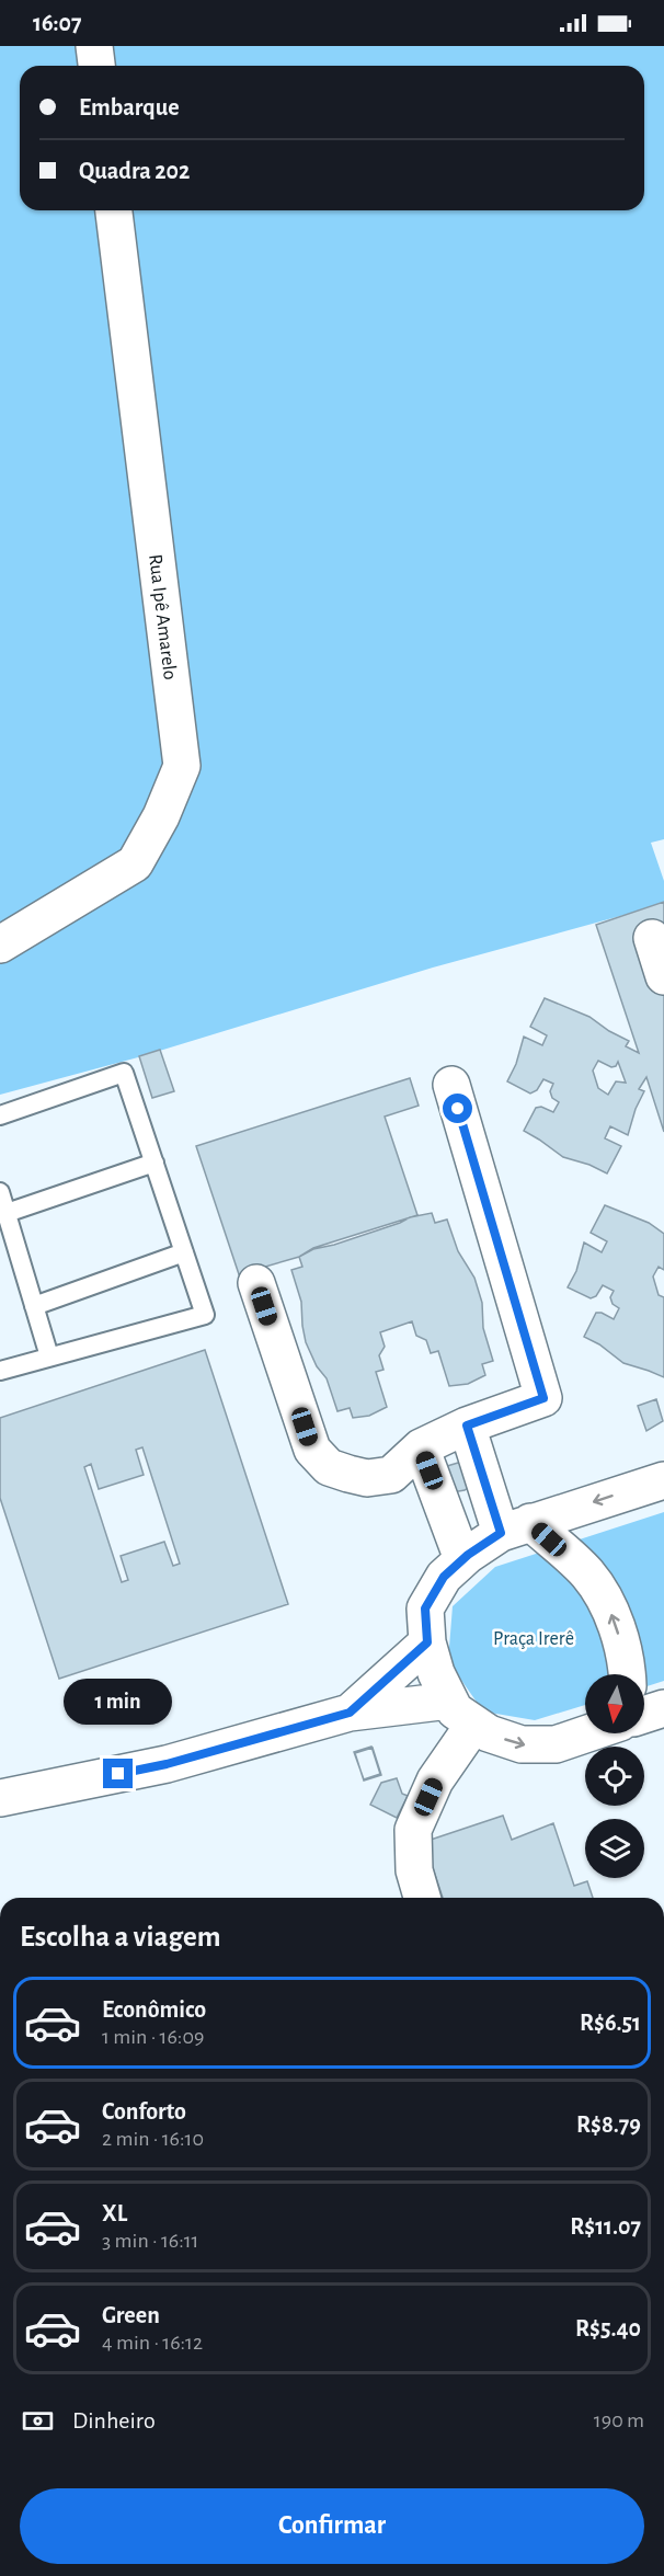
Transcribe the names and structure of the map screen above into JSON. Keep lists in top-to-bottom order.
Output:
{
  "streets": {
    "street": ["Rua Ipê Amarelo"]
  },
  "parks": ["Praça Irerê"],
  "north": "bottom",
  "page": {
    "status": "16:07",
    "banner": ["Embarque", "Quadra 202"],
    "bubble": "1 min",
    "heading": "Escolha a viagem",
    "list": [
      {
        "name": "Econômico",
        "note": "1 min · 16:09",
        "value": "R$6.51"
      },
      {
        "name": "Conforto",
        "note": "2 min · 16:10",
        "value": "R$8.79"
      },
      {
        "name": "XL",
        "note": "3 min · 16:11",
        "value": "R$11.07"
      },
      {
        "name": "Green",
        "note": "4 min · 16:12",
        "value": "R$5.40"
      }
    ],
    "pay": ["Dinheiro", "190 m"],
    "buttons": "Confirmar"
  }
}
